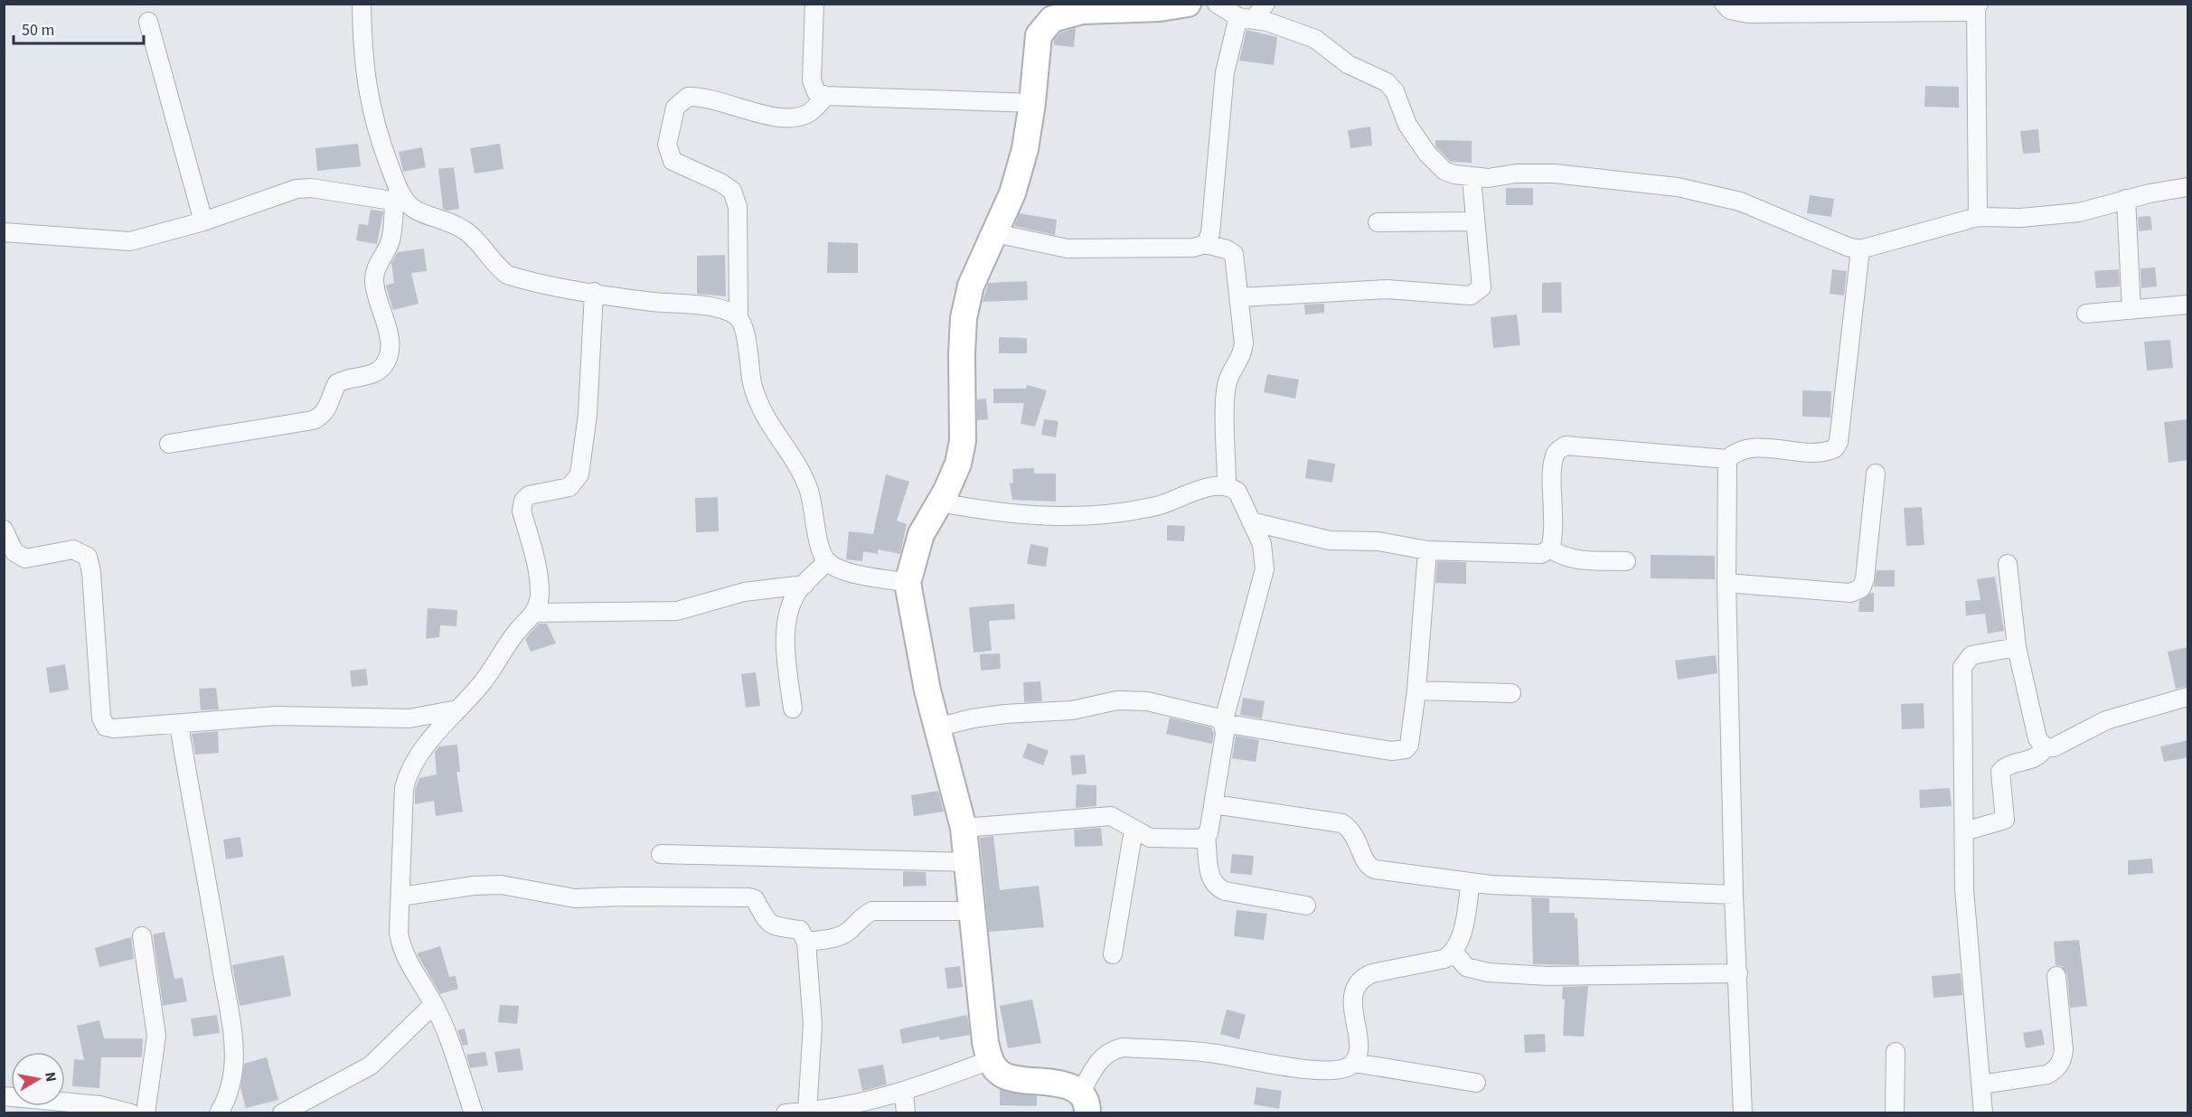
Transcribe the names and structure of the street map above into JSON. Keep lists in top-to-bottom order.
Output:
{
  "scale_bar": "50 m",
  "north": "right"
}
